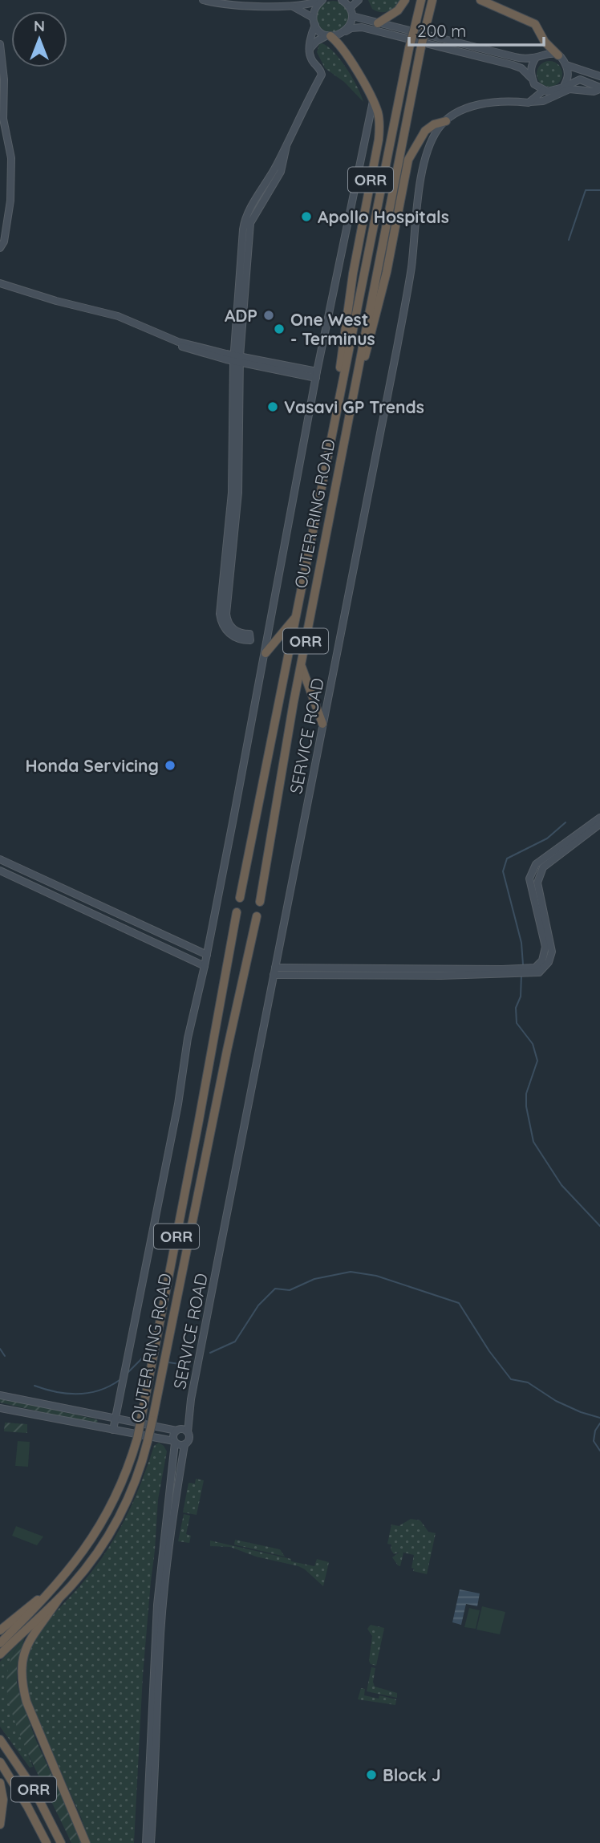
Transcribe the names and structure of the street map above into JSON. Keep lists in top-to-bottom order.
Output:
{
  "streets": {
    "highway": ["ORR", "OUTER RING ROAD"],
    "main road": ["SERVICE ROAD"]
  },
  "crossings": [
    ["ORR", "OUTER RING ROAD"],
    ["ORR", "SERVICE ROAD"]
  ],
  "places": [
    "Apollo Hospitals",
    "ADP",
    "One West - Terminus",
    "Vasavi GP Trends",
    "Honda Servicing",
    "Block J"
  ],
  "scale_bar": "200 m",
  "north": "top"
}
